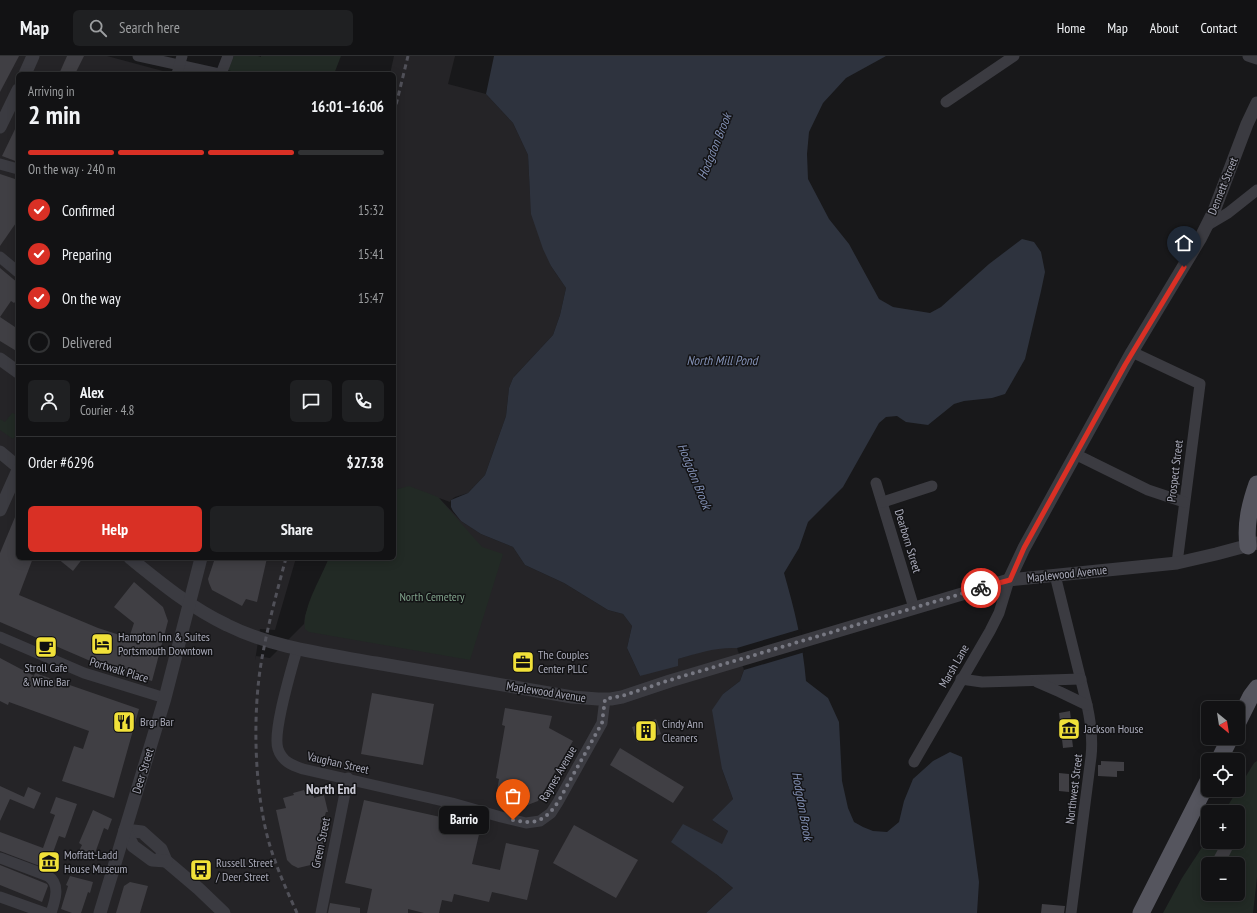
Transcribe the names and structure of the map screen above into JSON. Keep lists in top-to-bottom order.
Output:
{
  "streets": {
    "street": [
      "Dennett Street",
      "Prospect Street",
      "Dearborn Street",
      "Maplewood Avenue",
      "Marsh Lane",
      "Portwalk Place",
      "Vaughan Street",
      "Deer Street",
      "Raynes Avenue",
      "Northwest Street",
      "Green Street"
    ]
  },
  "crossings": [
    ["Dennett Street", "Prospect Street"],
    ["Dennett Street", "Maplewood Avenue"],
    ["Dennett Street", "Marsh Lane"],
    ["Prospect Street", "Maplewood Avenue"],
    ["Dearborn Street", "Maplewood Avenue"],
    ["Maplewood Avenue", "Marsh Lane"],
    ["Maplewood Avenue", "Vaughan Street"],
    ["Maplewood Avenue", "Deer Street"],
    ["Maplewood Avenue", "Raynes Avenue"],
    ["Maplewood Avenue", "Northwest Street"],
    ["Portwalk Place", "Deer Street"],
    ["Vaughan Street", "Raynes Avenue"],
    ["Vaughan Street", "Green Street"]
  ],
  "districts": ["North End"],
  "water": ["Hodgdon Brook", "North Mill Pond"],
  "parks": ["North Cemetery"],
  "places": {
    "hotel": ["Hampton Inn & Suites Portsmouth Downtown"],
    "cafe": ["Stroll Cafe & Wine Bar"],
    "office": ["The Couples Center PLLC"],
    "restaurant": ["Brgr Bar"],
    "museum": ["Jackson House", "Moffatt-Ladd House Museum"],
    "building": ["Cindy Ann Cleaners"],
    "other": ["Barrio"],
    "bus stop": ["Russell Street / Deer Street"]
  },
  "north": "bottom right",
  "page": {
    "header": "Map",
    "search": "Search here",
    "nav": [
      "Home",
      "Map",
      "About",
      "Contact"
    ],
    "heading": ["2 min", "Arriving in", "16:01–16:06"],
    "panel": [
      "Alex",
      "Courier · 4.8",
      "Order #6296",
      "$27.38"
    ],
    "bar": "On the way · 240 m",
    "list": [
      ["Confirmed", "15:32"],
      ["Preparing", "15:41"],
      ["On the way", "15:47"],
      "Delivered"
    ],
    "buttons": ["Help", "Share"],
    "map_buttons": ["+", "−"],
    "bubble": "Barrio"
  }
}
